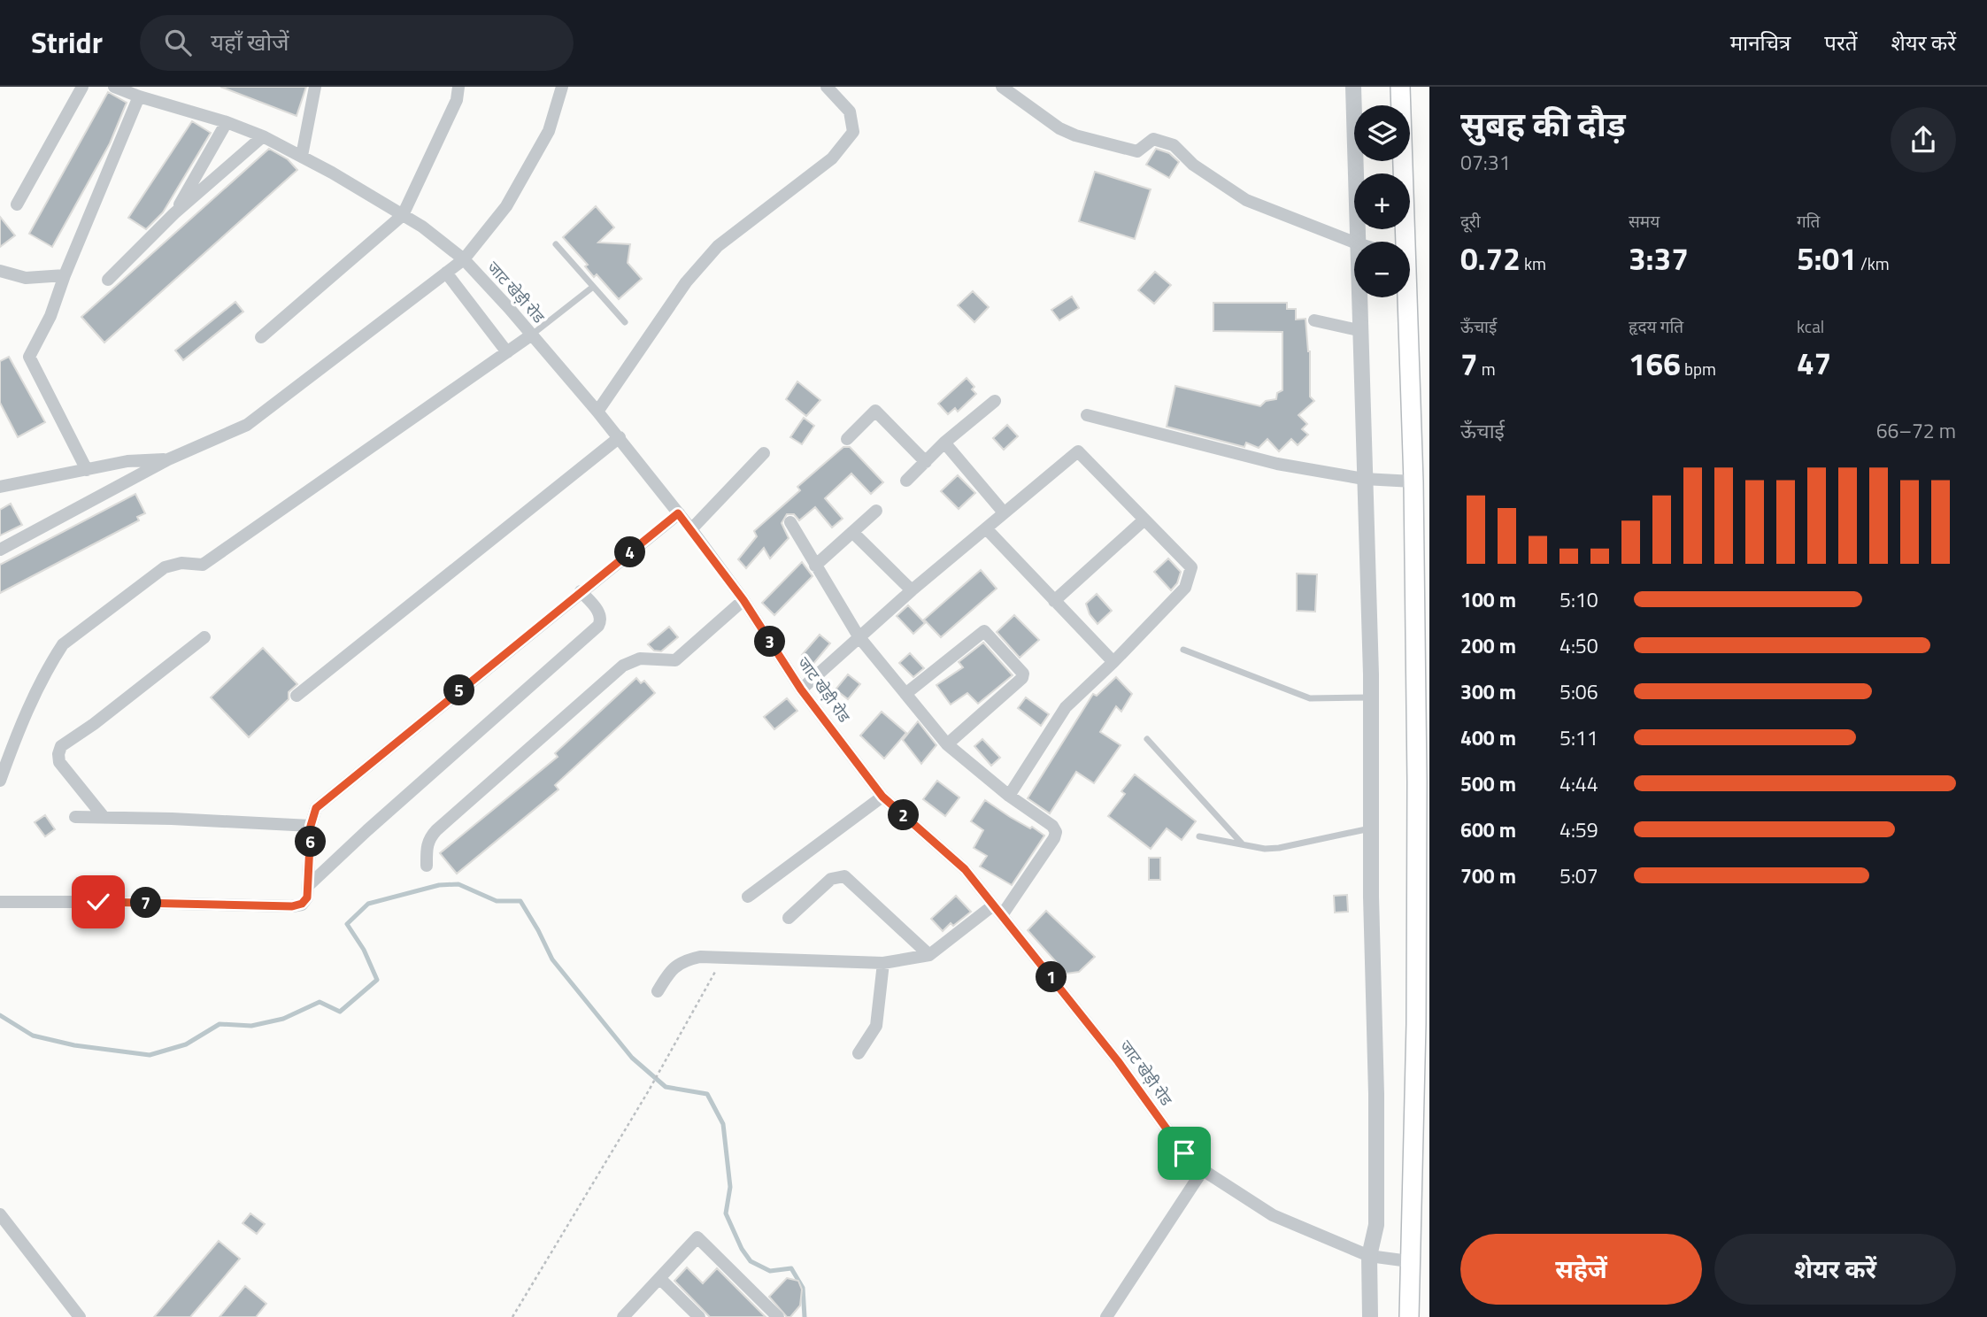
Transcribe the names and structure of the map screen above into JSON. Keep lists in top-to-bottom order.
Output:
{
  "streets": {
    "street": ["जाट खेड़ी रोड"]
  },
  "page": {
    "header": "Stridr",
    "search": "यहाँ खोजें",
    "nav": ["मानचित्र", "परतें", "शेयर करें"],
    "heading": ["सुबह की दौड़", "07:31"],
    "map_buttons": ["+", "−"],
    "stats": [
      ["दूरी", "0.72 km"],
      ["समय", "3:37"],
      ["गति", "5:01 /km"],
      ["ऊँचाई", "7 m"],
      ["हृदय गति", "166 bpm"],
      ["kcal", "47"]
    ],
    "chart": ["ऊँचाई", "66–72 m"],
    "pins": [
      "4",
      "3",
      "5",
      "2",
      "6",
      "7",
      "1"
    ],
    "list": [
      {
        "name": "100 m",
        "note": "5:10"
      },
      {
        "name": "200 m",
        "note": "4:50"
      },
      {
        "name": "300 m",
        "note": "5:06"
      },
      {
        "name": "400 m",
        "note": "5:11"
      },
      {
        "name": "500 m",
        "note": "4:44"
      },
      {
        "name": "600 m",
        "note": "4:59"
      },
      {
        "name": "700 m",
        "note": "5:07"
      }
    ],
    "buttons": ["सहेजें", "शेयर करें"]
  }
}
